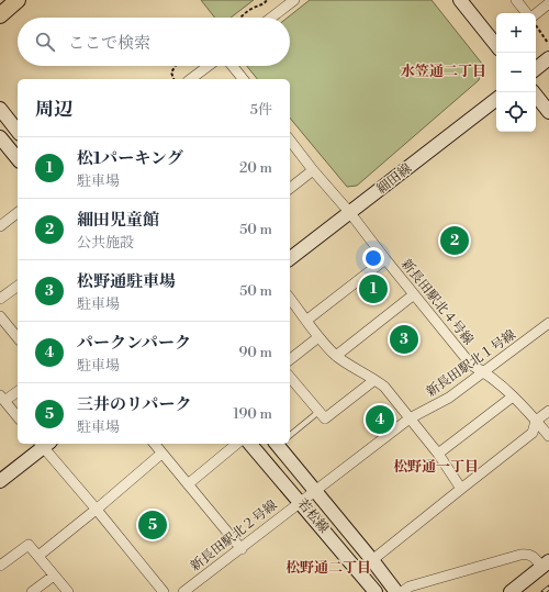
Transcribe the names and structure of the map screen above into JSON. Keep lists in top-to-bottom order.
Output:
{
  "streets": {
    "street": [
      "細田線",
      "新長田駅北４号線",
      "新長田駅北１号線",
      "若松線",
      "新長田駅北２号線"
    ]
  },
  "crossings": [
    ["細田線", "新長田駅北４号線"],
    ["新長田駅北４号線", "新長田駅北１号線"],
    ["新長田駅北１号線", "若松線"],
    ["新長田駅北１号線", "新長田駅北２号線"],
    ["若松線", "新長田駅北２号線"]
  ],
  "districts": ["水笠通二丁目", "松野通一丁目", "松野通二丁目"],
  "page": {
    "map_buttons": ["+", "−"],
    "search": "ここで検索",
    "heading": ["周辺", "5件"],
    "list": [
      {
        "mark": "1",
        "name": "松1パーキング",
        "note": "駐車場",
        "value": "20 m"
      },
      {
        "mark": "2",
        "name": "細田児童館",
        "note": "公共施設",
        "value": "50 m"
      },
      {
        "mark": "3",
        "name": "松野通駐車場",
        "note": "駐車場",
        "value": "50 m"
      },
      {
        "mark": "4",
        "name": "パークンパーク",
        "note": "駐車場",
        "value": "90 m"
      },
      {
        "mark": "5",
        "name": "三井のリパーク",
        "note": "駐車場",
        "value": "190 m"
      }
    ],
    "pins": [
      "2",
      "1",
      "3",
      "4",
      "5"
    ]
  }
}
